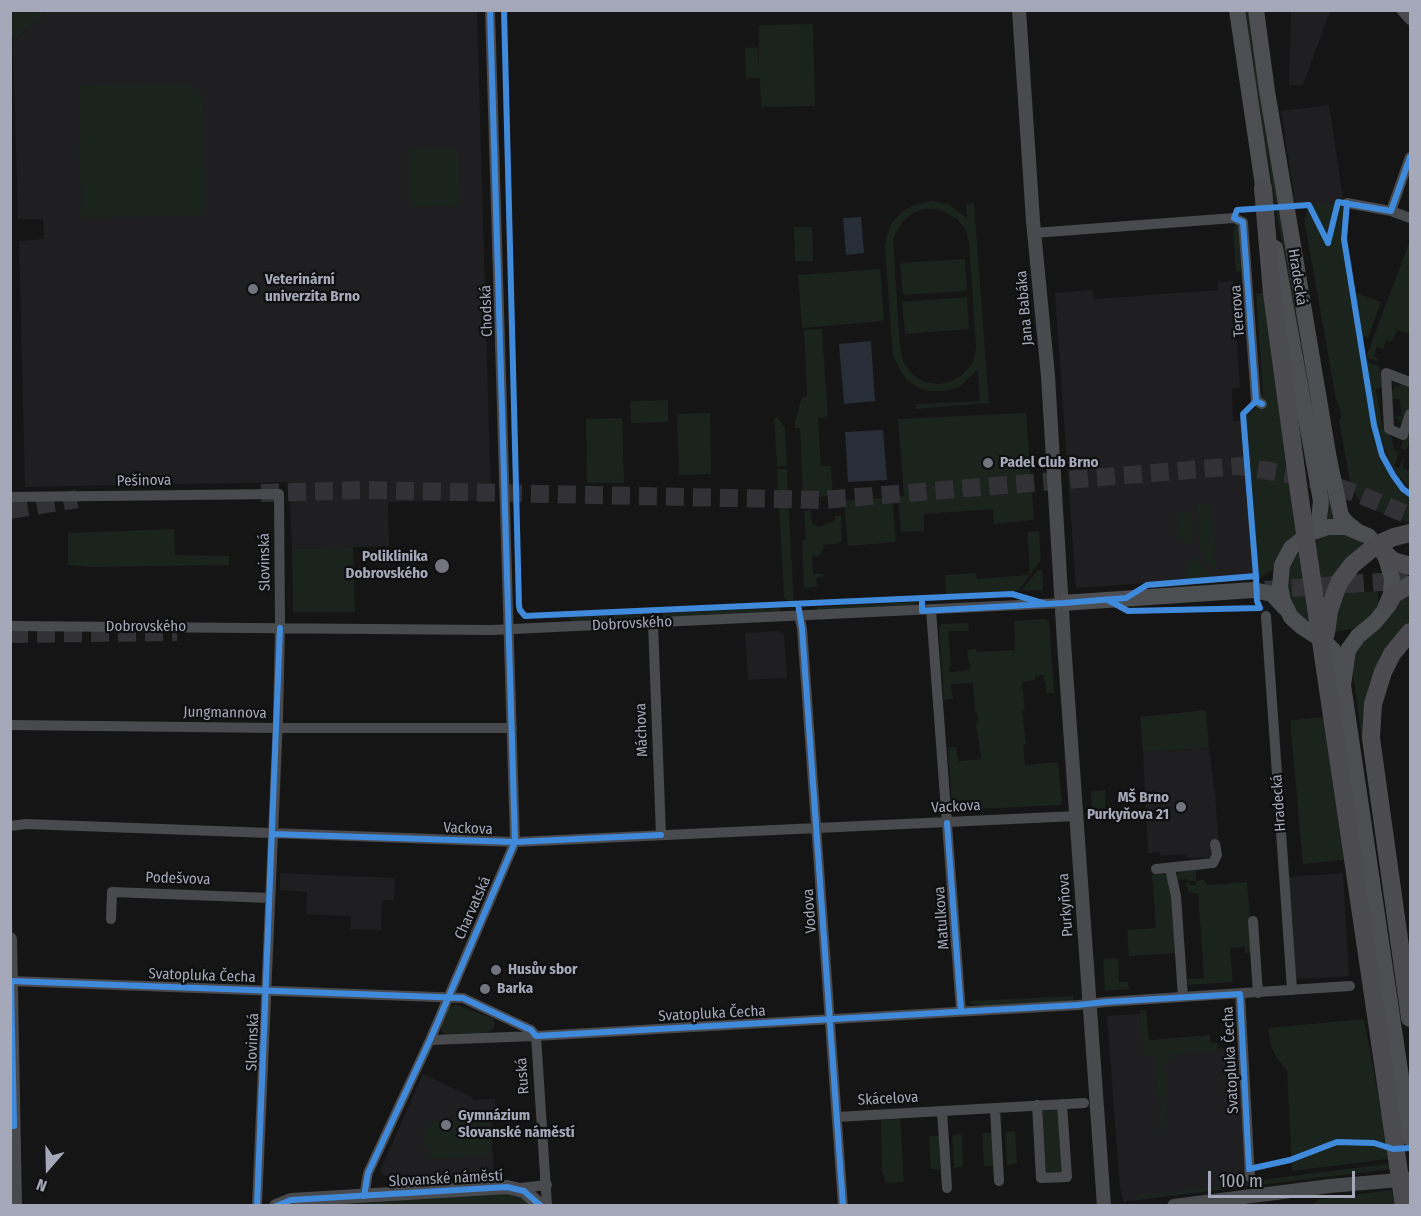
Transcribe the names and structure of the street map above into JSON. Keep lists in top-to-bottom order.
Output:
{
  "streets": {
    "main road": ["Hradecká", "Dobrovského"],
    "street": [
      "Jana Babáka",
      "Chodská",
      "Tererova",
      "Pešinova",
      "Slovinská",
      "Jungmannova",
      "Máchova",
      "Vackova",
      "Podešvova",
      "Purkyňova",
      "Charvatská",
      "Vodova",
      "Matulkova",
      "Svatopluka Čecha",
      "Ruská",
      "Skácelova",
      "Slovanské náměstí"
    ]
  },
  "crossings": [
    ["Hradecká", "Dobrovského"],
    ["Hradecká", "Svatopluka Čecha"],
    ["Jana Babáka", "Tererova"],
    ["Jana Babáka", "Dobrovského"],
    ["Jana Babáka", "Purkyňova"],
    ["Chodská", "Charvatská"],
    ["Pešinova", "Slovinská"],
    ["Slovinská", "Dobrovského"],
    ["Slovinská", "Jungmannova"],
    ["Slovinská", "Vackova"],
    ["Slovinská", "Podešvova"],
    ["Slovinská", "Svatopluka Čecha"],
    ["Dobrovského", "Máchova"],
    ["Dobrovského", "Purkyňova"],
    ["Dobrovského", "Charvatská"],
    ["Dobrovského", "Vodova"],
    ["Dobrovského", "Matulkova"],
    ["Jungmannova", "Charvatská"],
    ["Máchova", "Vackova"],
    ["Vackova", "Purkyňova"],
    ["Vackova", "Charvatská"],
    ["Vackova", "Vodova"],
    ["Vackova", "Matulkova"],
    ["Purkyňova", "Svatopluka Čecha"],
    ["Charvatská", "Svatopluka Čecha"],
    ["Charvatská", "Slovanské náměstí"],
    ["Vodova", "Svatopluka Čecha"],
    ["Vodova", "Skácelova"],
    ["Matulkova", "Svatopluka Čecha"],
    ["Svatopluka Čecha", "Ruská"]
  ],
  "places": [
    "Veterinární univerzita Brno",
    "Padel Club Brno",
    "Poliklinika Dobrovského",
    "MŠ Brno Purkyňova 21",
    "Husův sbor",
    "Barka",
    "Gymnázium Slovanské náměstí"
  ],
  "scale_bar": "100 m",
  "north": "bottom"
}
